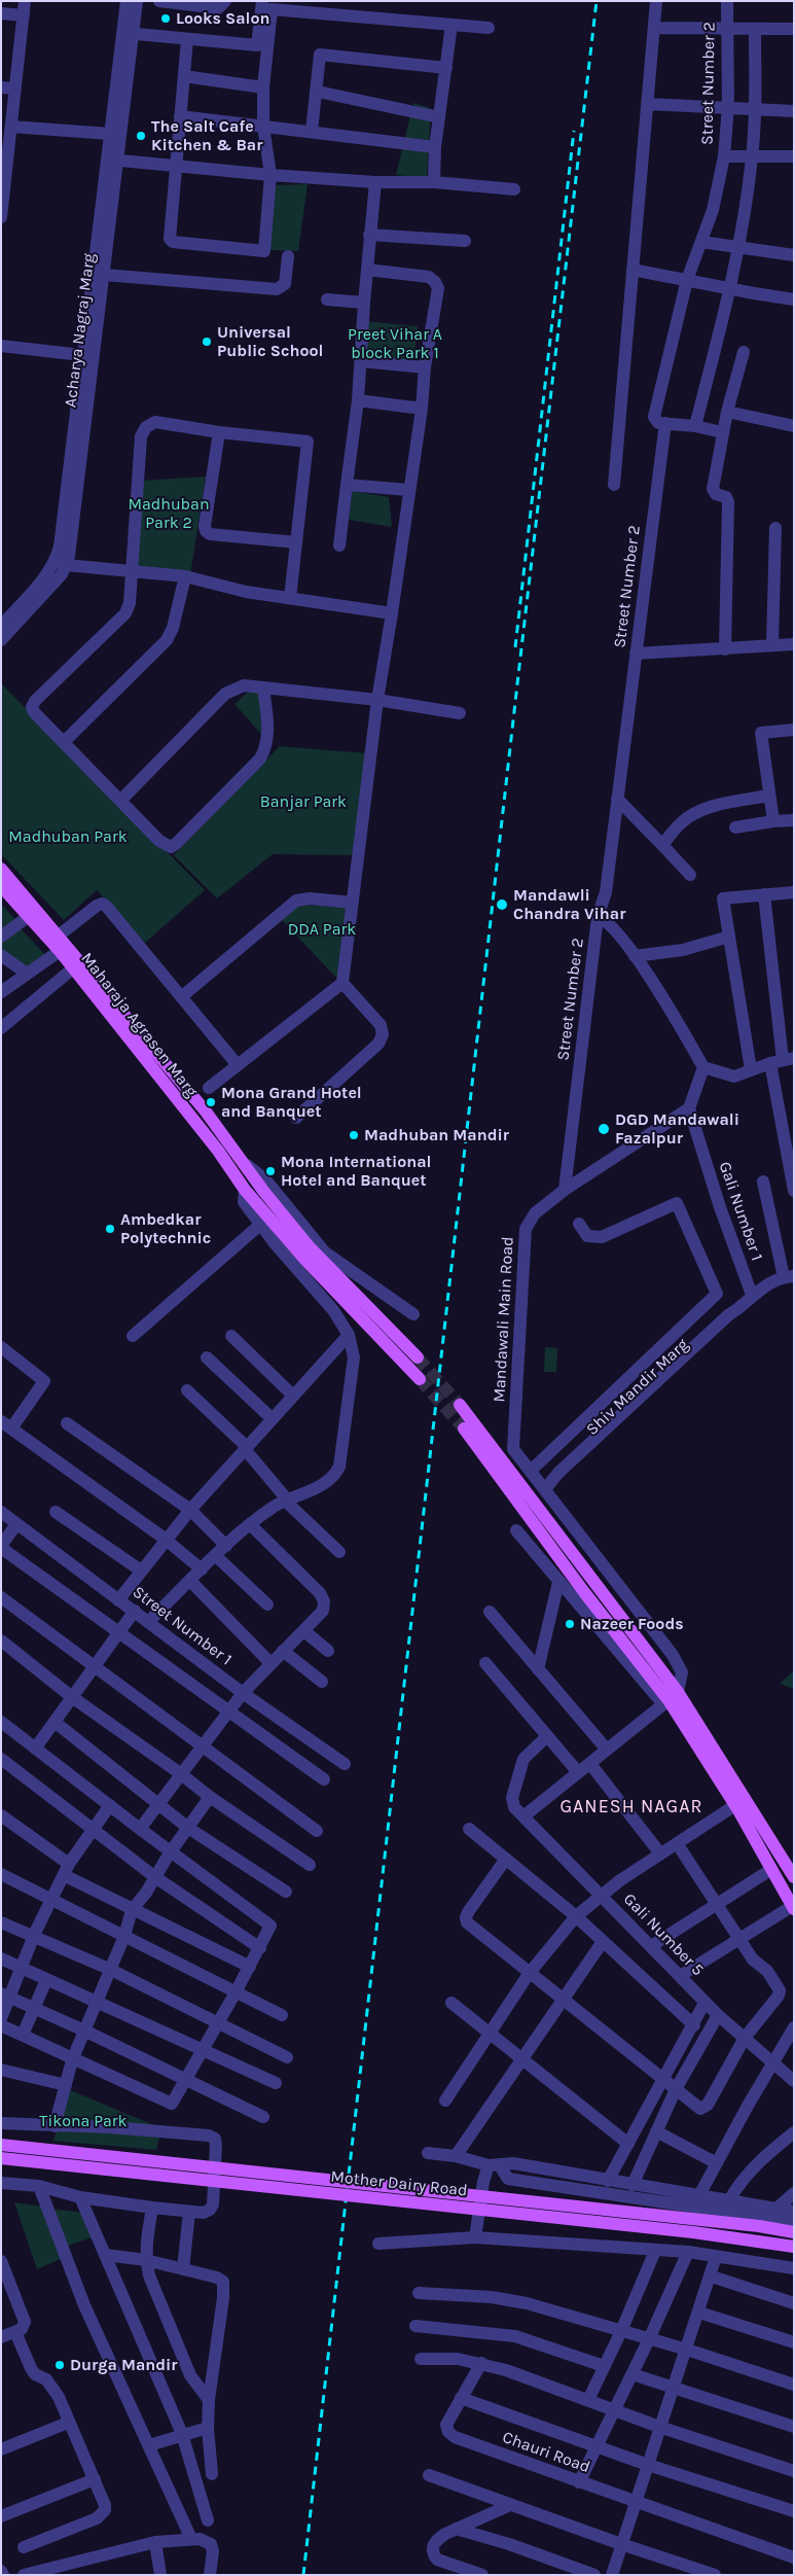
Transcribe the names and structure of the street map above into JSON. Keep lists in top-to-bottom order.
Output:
{
  "streets": {
    "main road": ["Maharaja Agrasen Marg", "Mother Dairy Road"],
    "street": [
      "Street Number 2",
      "Acharya Nagraj Marg",
      "Gali Number 1",
      "Mandawali Main Road",
      "Shiv Mandir Marg",
      "Street Number 1",
      "Gali Number 5",
      "Chauri Road"
    ]
  },
  "crossings": [
    ["Street Number 2", "Mandawali Main Road"],
    ["Gali Number 1", "Mandawali Main Road"],
    ["Gali Number 1", "Shiv Mandir Marg"],
    ["Mandawali Main Road", "Shiv Mandir Marg"]
  ],
  "districts": ["GANESH NAGAR"],
  "parks": [
    "Preet Vihar A block Park 1",
    "Madhuban Park 2",
    "Banjar Park",
    "Madhuban Park",
    "DDA Park",
    "Tikona Park"
  ],
  "places": [
    "Looks Salon",
    "The Salt Cafe Kitchen & Bar",
    "Universal Public School",
    "Mandawli Chandra Vihar",
    "Mona Grand Hotel and Banquet",
    "DGD Mandawali Fazalpur",
    "Madhuban Mandir",
    "Mona International Hotel and Banquet",
    "Ambedkar Polytechnic",
    "Nazeer Foods",
    "Durga Mandir"
  ]
}
